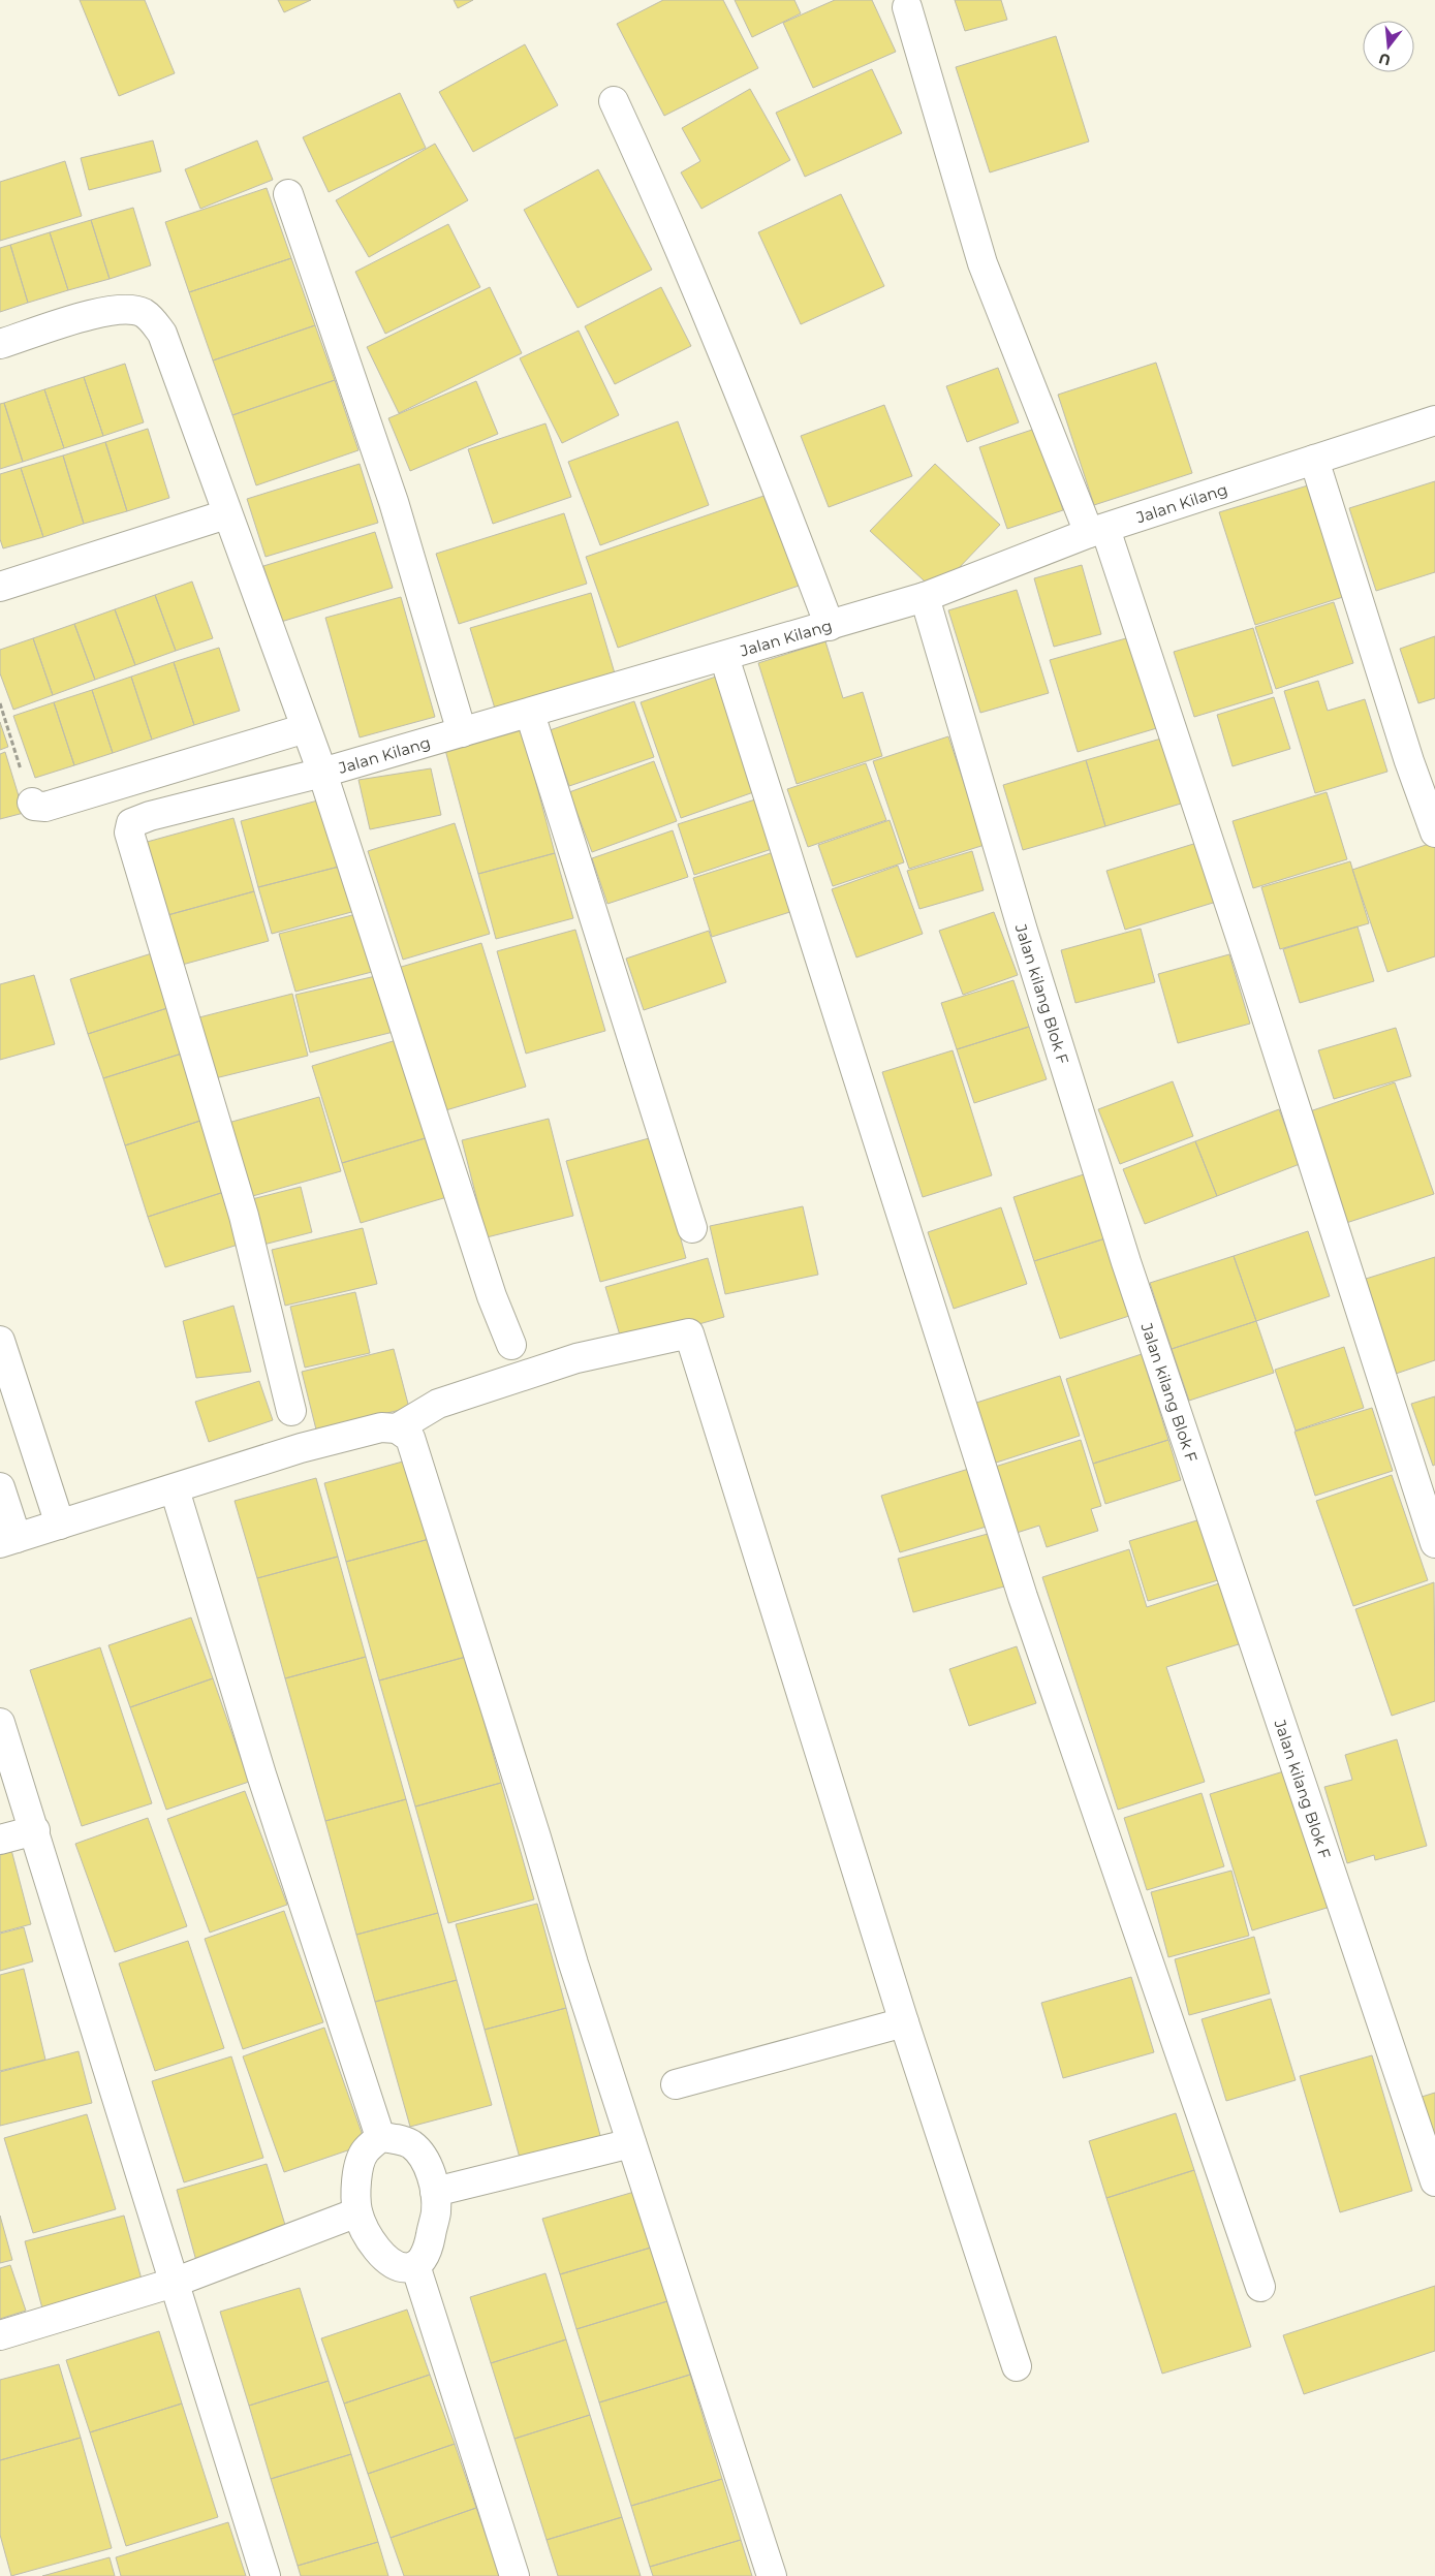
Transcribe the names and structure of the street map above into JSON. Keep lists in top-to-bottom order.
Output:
{
  "streets": {
    "street": ["Jalan Kilang", "Jalan kilang Blok F"]
  },
  "crossings": [
    ["Jalan Kilang", "Jalan kilang Blok F"]
  ],
  "north": "bottom"
}
